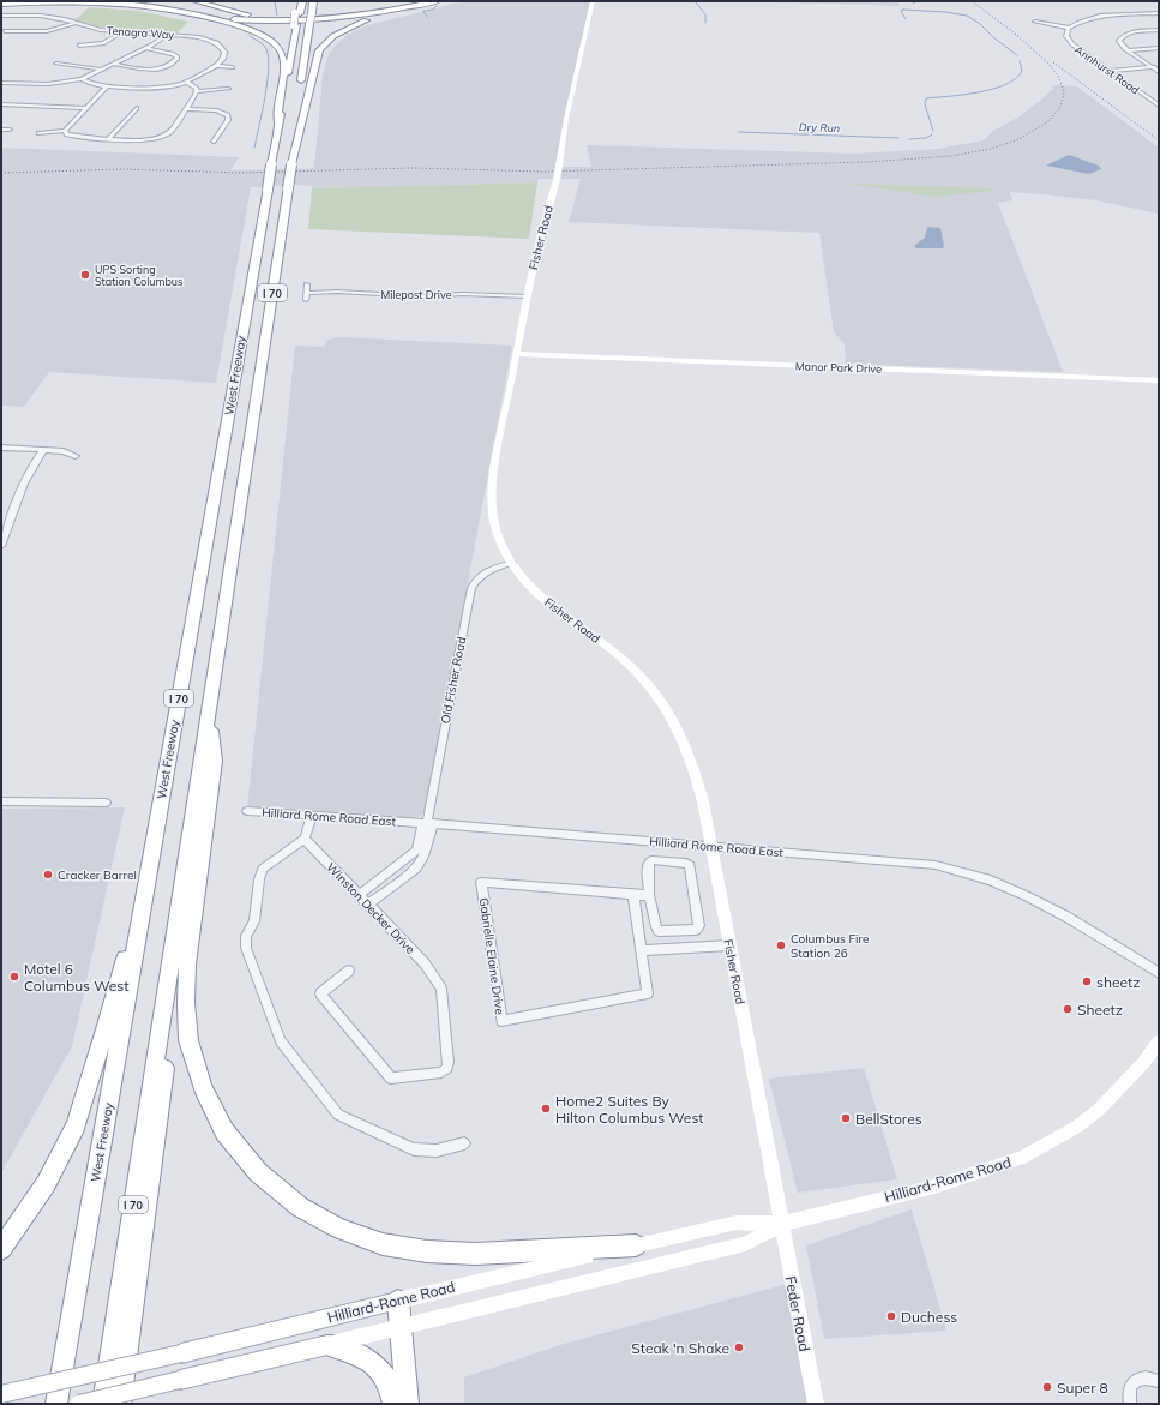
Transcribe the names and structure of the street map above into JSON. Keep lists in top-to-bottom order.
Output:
{
  "streets": {
    "highway": ["I 70", "West Freeway"],
    "main road": [
      "Fisher Road",
      "Manor Park Drive",
      "Hilliard-Rome Road",
      "Feder Road"
    ],
    "street": [
      "Tenagra Way",
      "Annhurst Road",
      "Milepost Drive",
      "Old Fisher Road",
      "Hilliard Rome Road East",
      "Winston Decker Drive",
      "Gabrielle Elaine Drive"
    ]
  },
  "crossings": [
    ["Fisher Road", "Milepost Drive"],
    ["Fisher Road", "Manor Park Drive"],
    ["Fisher Road", "Old Fisher Road"],
    ["Fisher Road", "Hilliard Rome Road East"],
    ["Fisher Road", "Hilliard-Rome Road"],
    ["Fisher Road", "Feder Road"],
    ["Old Fisher Road", "Hilliard Rome Road East"],
    ["Hilliard-Rome Road", "Feder Road"]
  ],
  "water": ["Dry Run"],
  "places": [
    "UPS Sorting Station Columbus",
    "Cracker Barrel",
    "Columbus Fire Station 26",
    "Motel 6 Columbus West",
    "sheetz",
    "Sheetz",
    "Home2 Suites By Hilton Columbus West",
    "BellStores",
    "Duchess",
    "Steak 'n Shake",
    "Super 8"
  ]
}
